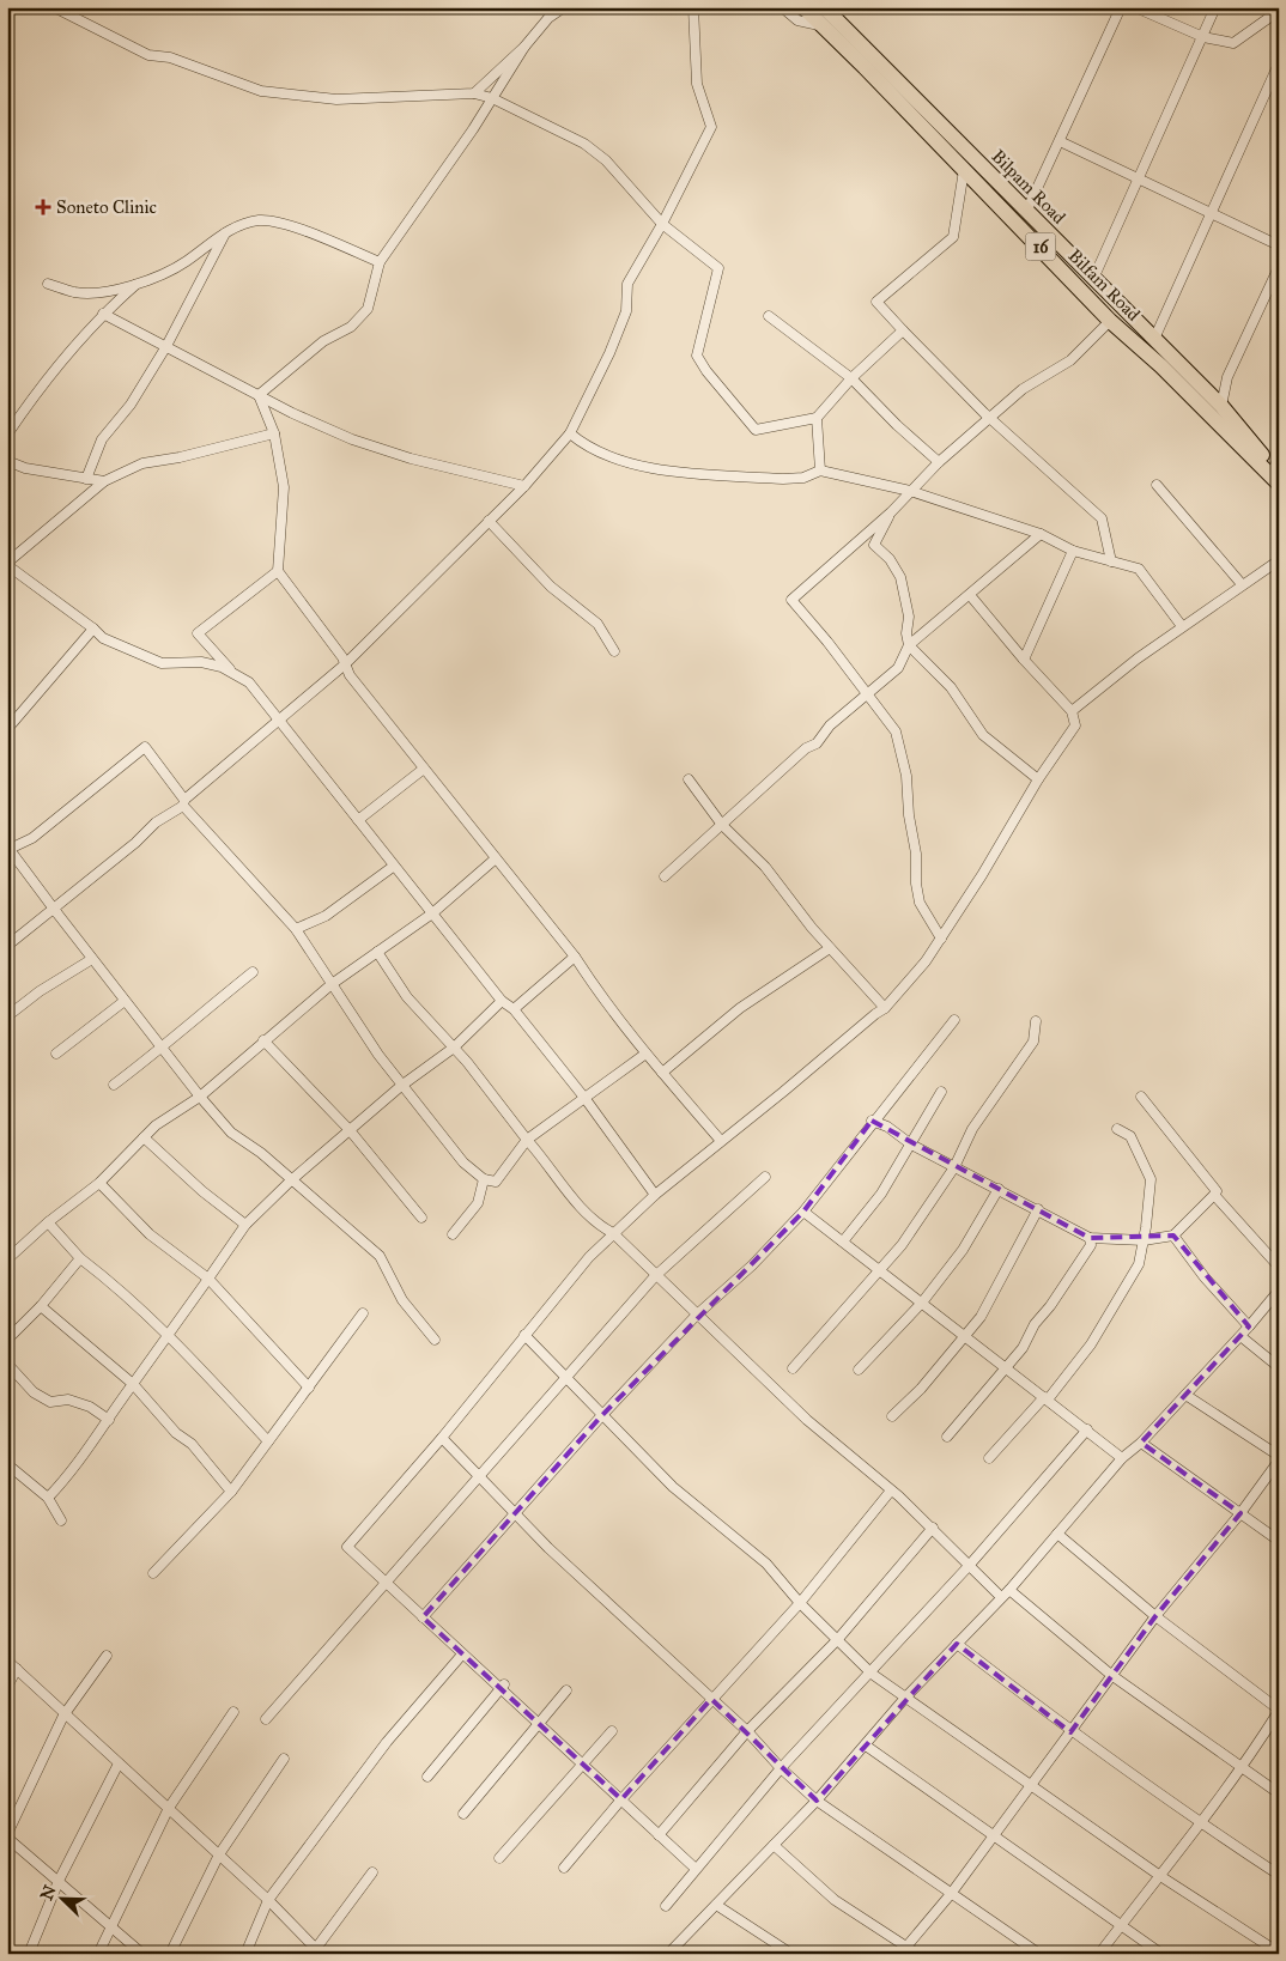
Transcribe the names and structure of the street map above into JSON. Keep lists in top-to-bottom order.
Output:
{
  "streets": {
    "main road": ["Bilpam Road", "16", "Bilfam Road"]
  },
  "crossings": [
    ["Bilpam Road", "Bilfam Road"]
  ],
  "places": {
    "health": ["Soneto Clinic"]
  },
  "north": "top left"
}
